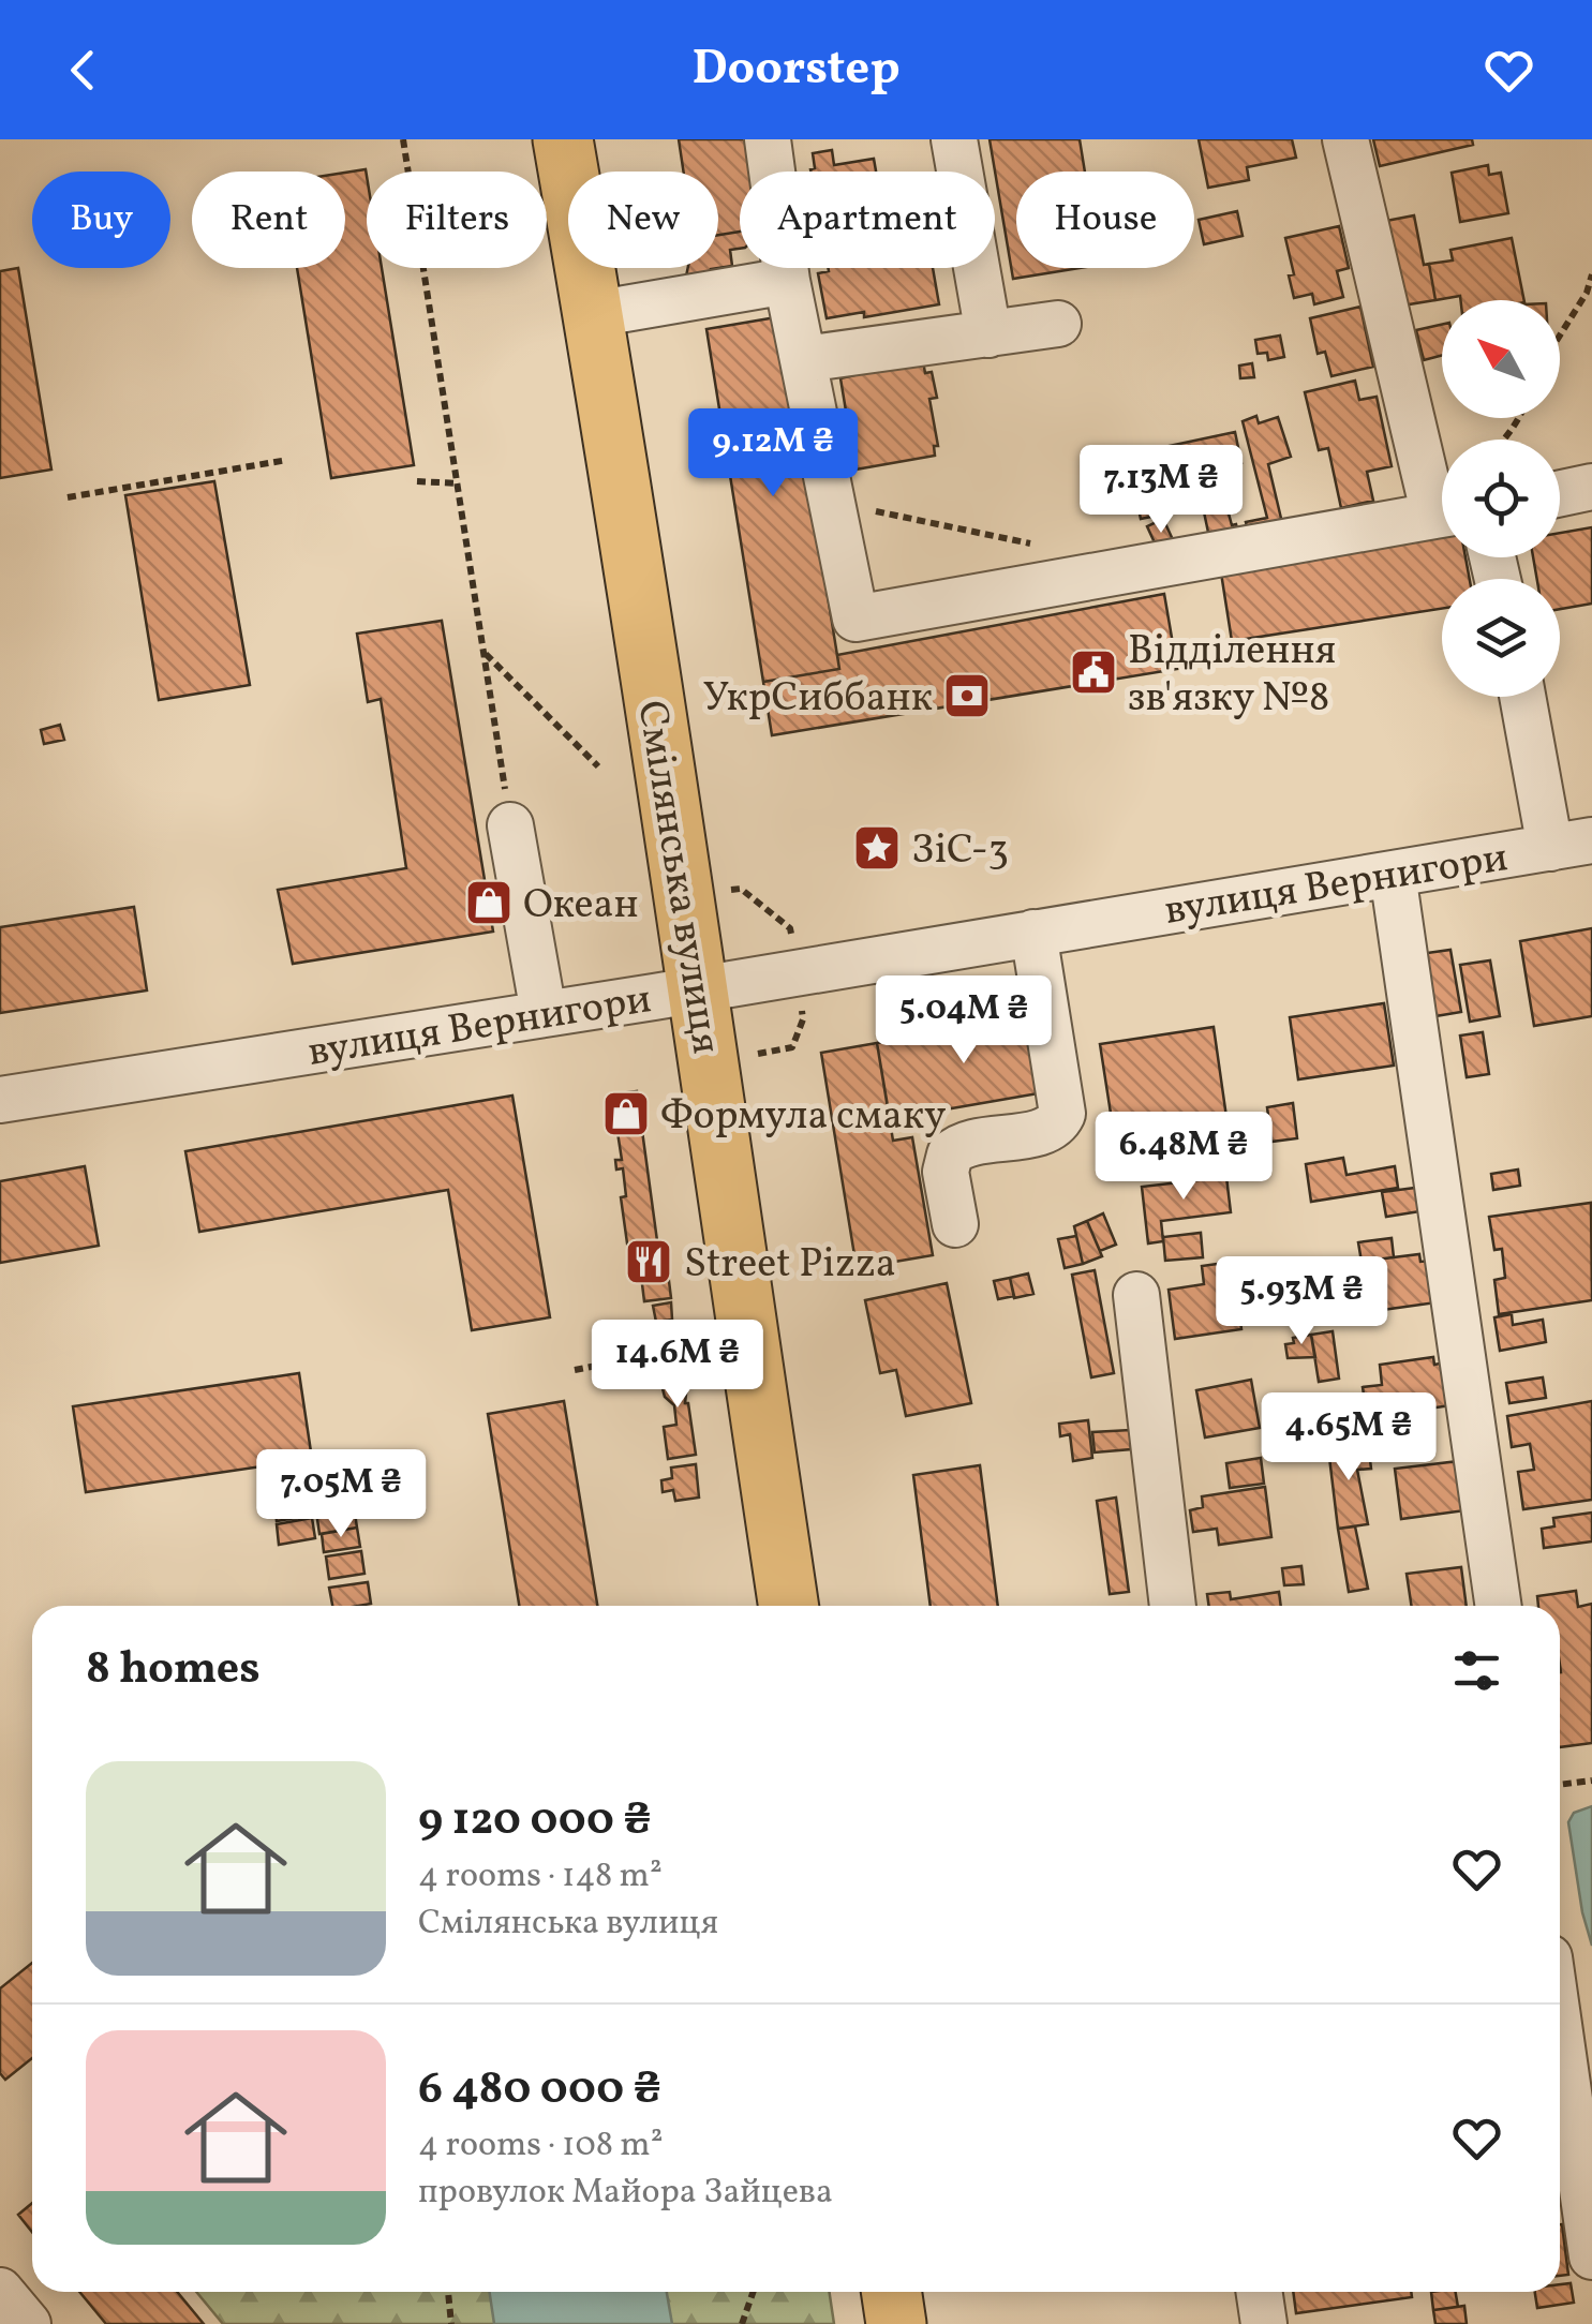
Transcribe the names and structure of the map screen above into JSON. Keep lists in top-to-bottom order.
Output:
{
  "streets": {
    "main road": ["Смілянська вулиця"],
    "street": ["вулиця Вернигори"]
  },
  "crossings": [
    ["Смілянська вулиця", "вулиця Вернигори"]
  ],
  "places": {
    "public building": ["Відділення зв'язку №8"],
    "bank": ["УкрСиббанк"],
    "place": ["ЗіС-3"],
    "shop": ["Океан", "Формула смаку"],
    "restaurant": ["Street Pizza"]
  },
  "north": "top left",
  "page": {
    "header": "Doorstep",
    "chip": [
      "Buy",
      "Rent",
      "Filters",
      "New",
      "Apartment",
      "House"
    ],
    "price": [
      "9.12M ₴",
      "7.13M ₴",
      "5.04M ₴",
      "6.48M ₴",
      "5.93M ₴",
      "14.6M ₴",
      "4.65M ₴",
      "7.05M ₴"
    ],
    "heading": "8 homes",
    "list": [
      {
        "name": "9 120 000 ₴",
        "note": "4 rooms · 148 m² · Смілянська вулиця"
      },
      {
        "name": "6 480 000 ₴",
        "note": "4 rooms · 108 m² · провулок Майора Зайцева"
      }
    ]
  }
}
